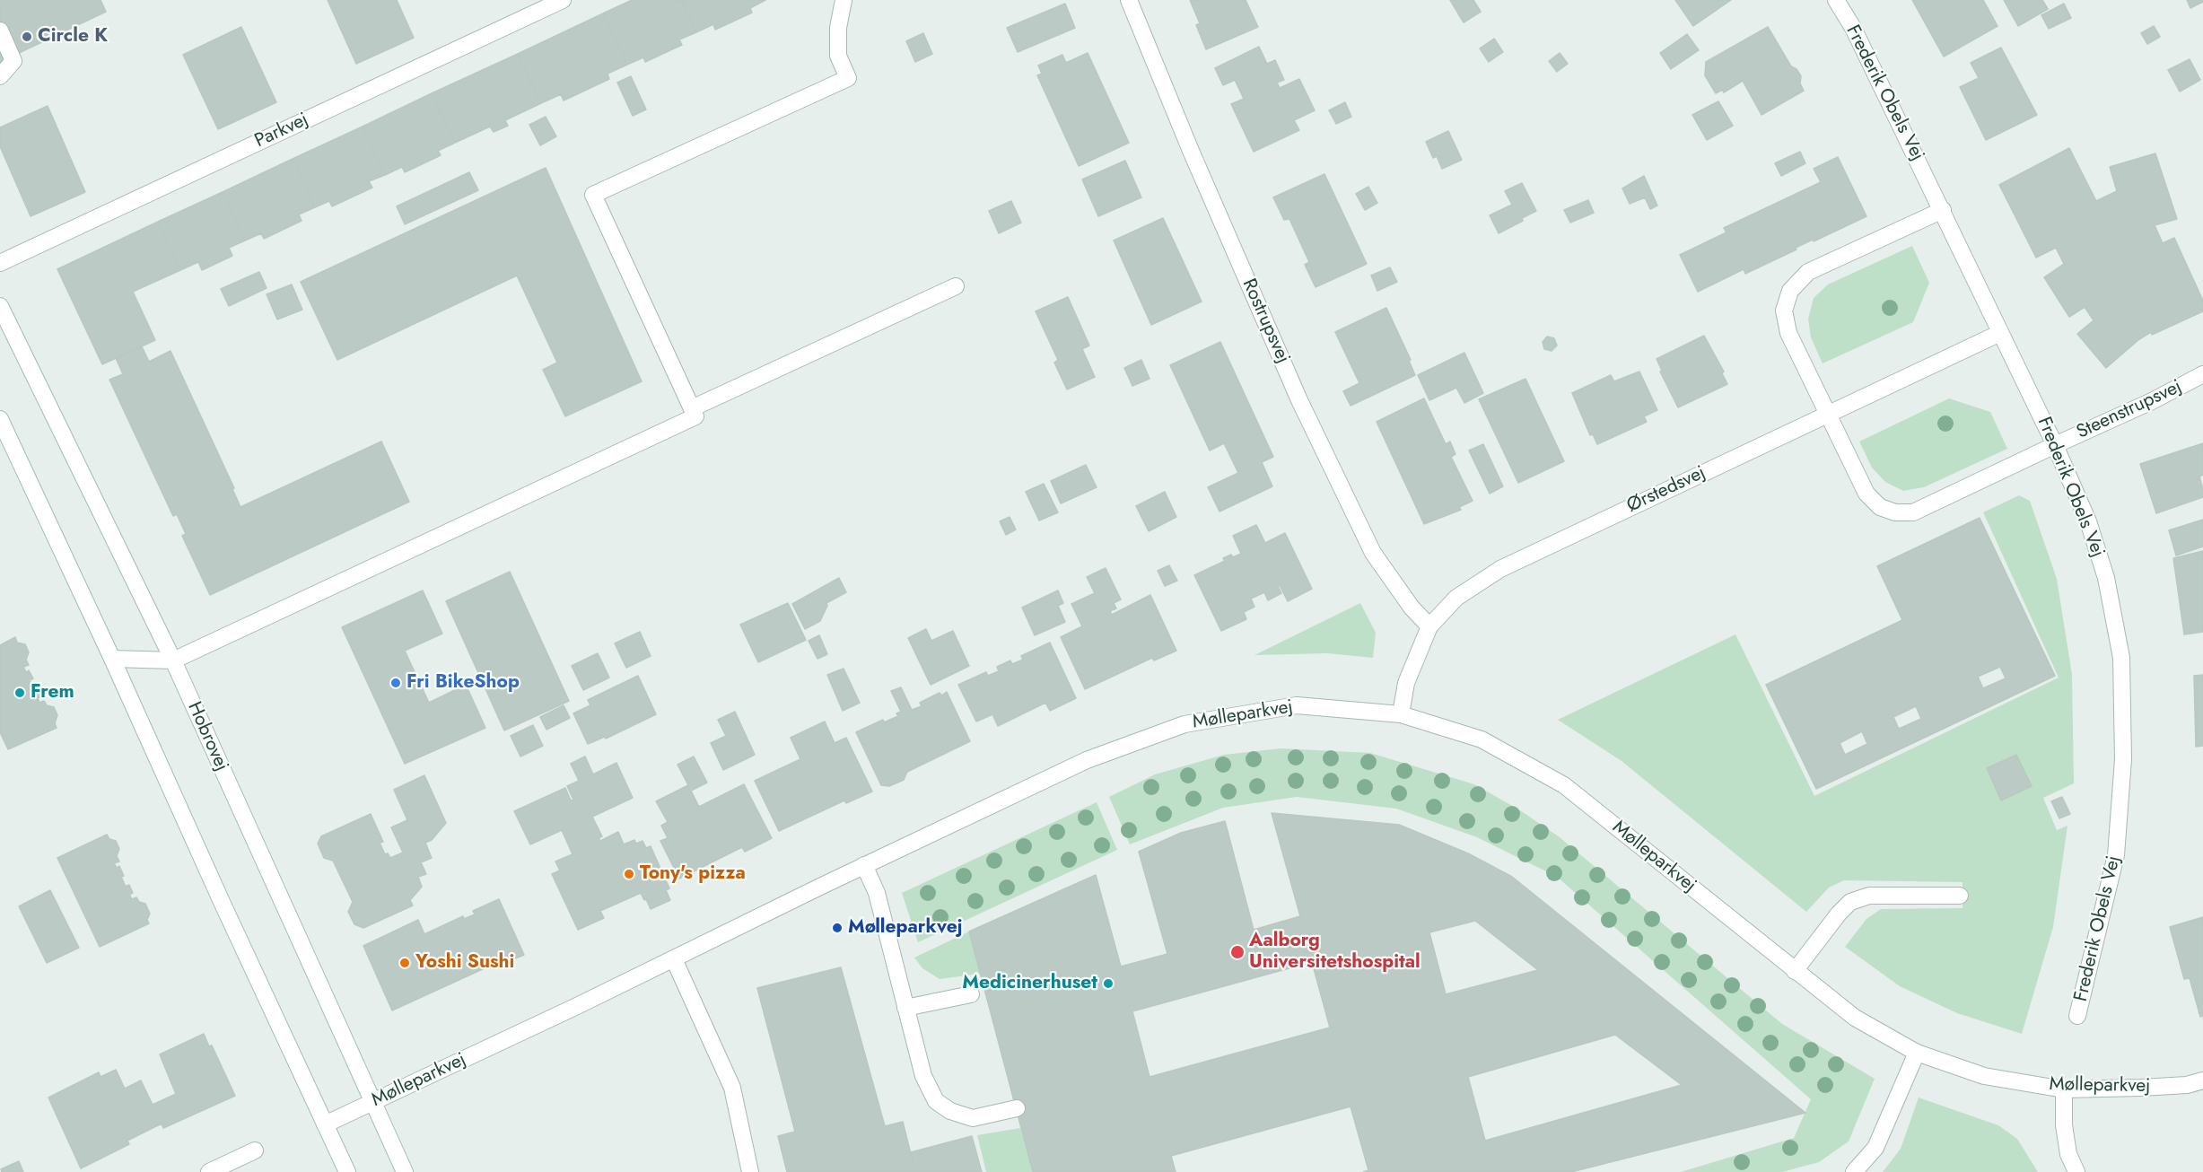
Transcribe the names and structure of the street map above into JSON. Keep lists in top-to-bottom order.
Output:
{
  "streets": {
    "street": [
      "Frederik Obels Vej",
      "Parkvej",
      "Rostrupsvej",
      "Steenstrupsvej",
      "Ørstedsvej",
      "Mølleparkvej",
      "Hobrovej"
    ]
  },
  "crossings": [
    ["Frederik Obels Vej", "Steenstrupsvej"],
    ["Frederik Obels Vej", "Ørstedsvej"],
    ["Rostrupsvej", "Ørstedsvej"],
    ["Steenstrupsvej", "Ørstedsvej"],
    ["Ørstedsvej", "Mølleparkvej"],
    ["Mølleparkvej", "Hobrovej"]
  ],
  "places": [
    "Circle K",
    "Fri BikeShop",
    "Frem",
    "Tony's pizza",
    "Mølleparkvej",
    "Aalborg Universitetshospital",
    "Yoshi Sushi",
    "Medicinerhuset"
  ]
}
